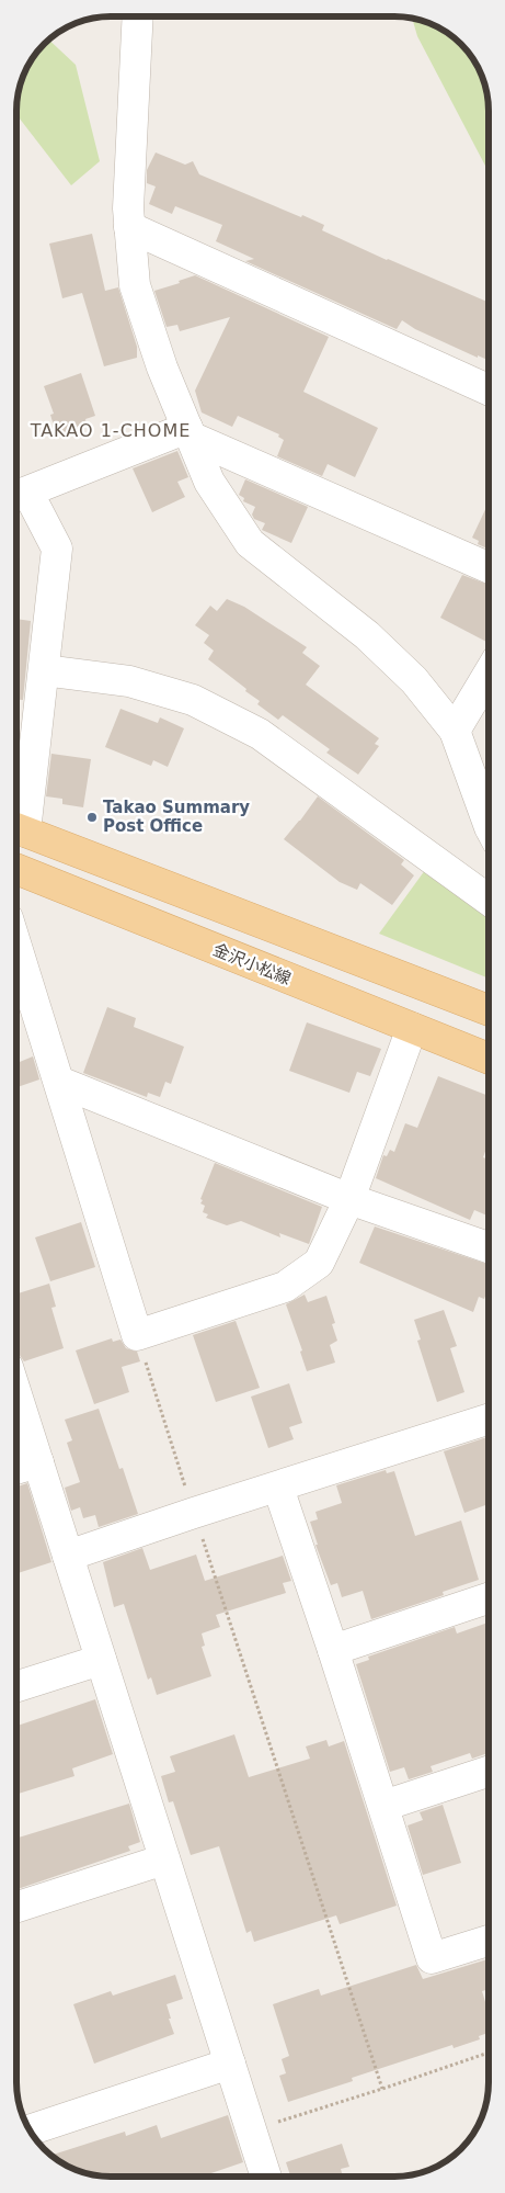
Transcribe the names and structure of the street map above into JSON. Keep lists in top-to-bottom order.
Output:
{
  "streets": {
    "main road": ["金沢小松線"]
  },
  "districts": ["TAKAO 1-CHOME"],
  "places": ["Takao Summary Post Office"]
}
